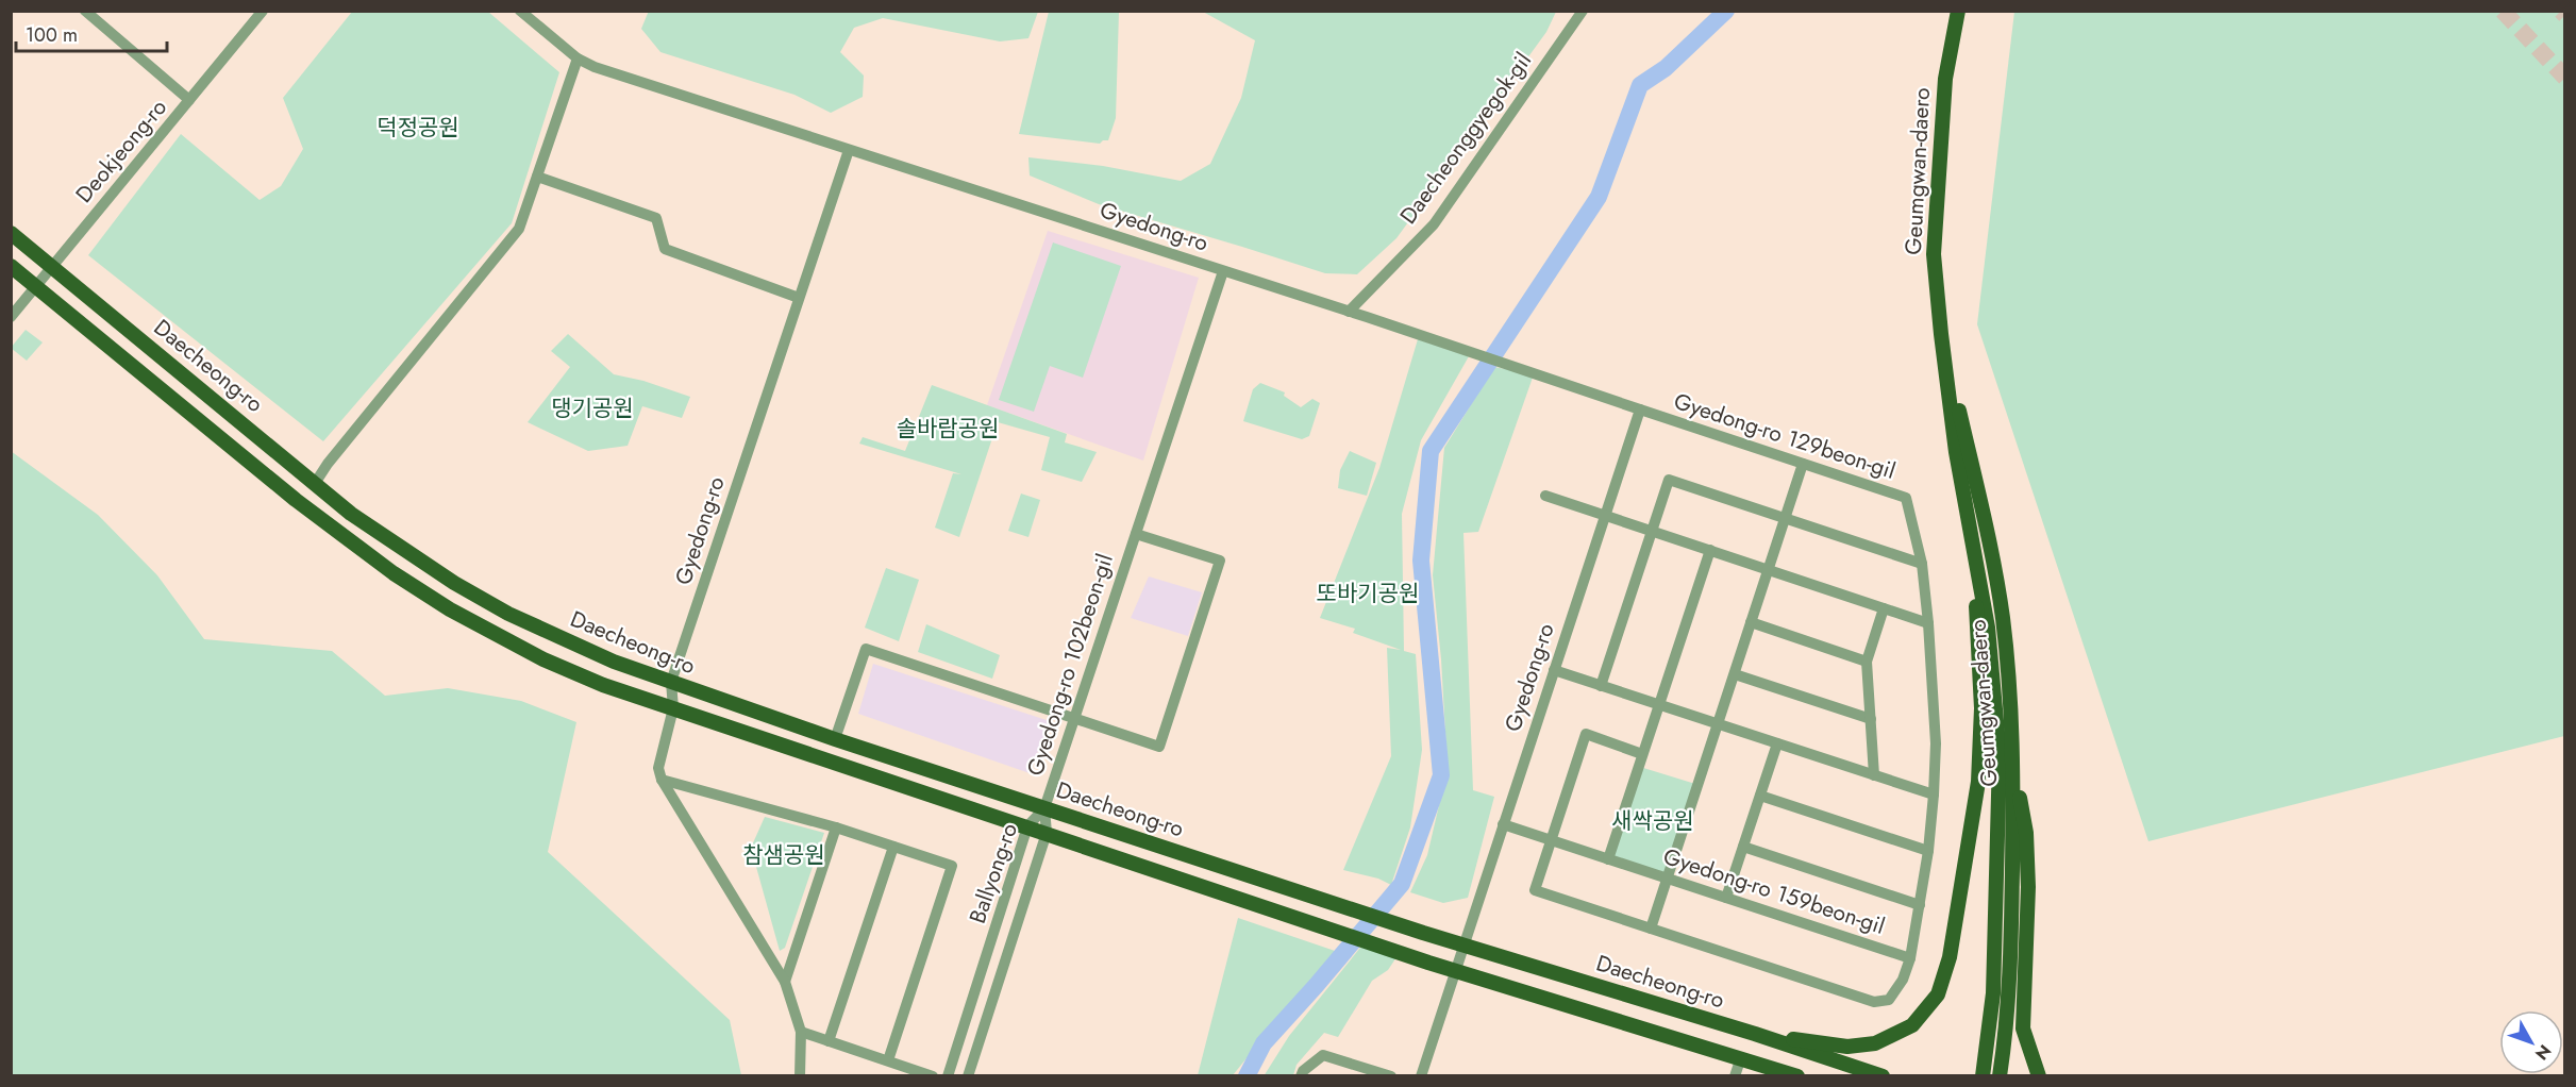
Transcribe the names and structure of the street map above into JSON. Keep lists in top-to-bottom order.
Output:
{
  "streets": {
    "main road": ["Geumgwan-daero", "Daecheong-ro"],
    "street": [
      "Daecheonggyegok-gil",
      "Deokjeong-ro",
      "Gyedong-ro",
      "Gyedong-ro 129beon-gil",
      "Gyedong-ro 102beon-gil",
      "Ballyong-ro",
      "Gyedong-ro 159beon-gil"
    ]
  },
  "crossings": [
    ["Daecheonggyegok-gil", "Gyedong-ro"],
    ["Deokjeong-ro", "Daecheong-ro"],
    ["Gyedong-ro", "Daecheong-ro"],
    ["Gyedong-ro", "Gyedong-ro 129beon-gil"],
    ["Gyedong-ro", "Gyedong-ro 102beon-gil"],
    ["Gyedong-ro", "Gyedong-ro 159beon-gil"],
    ["Daecheong-ro", "Gyedong-ro 102beon-gil"],
    ["Daecheong-ro", "Ballyong-ro"],
    ["Gyedong-ro 129beon-gil", "Gyedong-ro 159beon-gil"],
    ["Gyedong-ro 102beon-gil", "Ballyong-ro"]
  ],
  "parks": [
    "덕정공원",
    "댕기공원",
    "솔바람공원",
    "또바기공원",
    "새싹공원",
    "참샘공원"
  ],
  "scale_bar": "100 m",
  "north": "bottom right"
}
